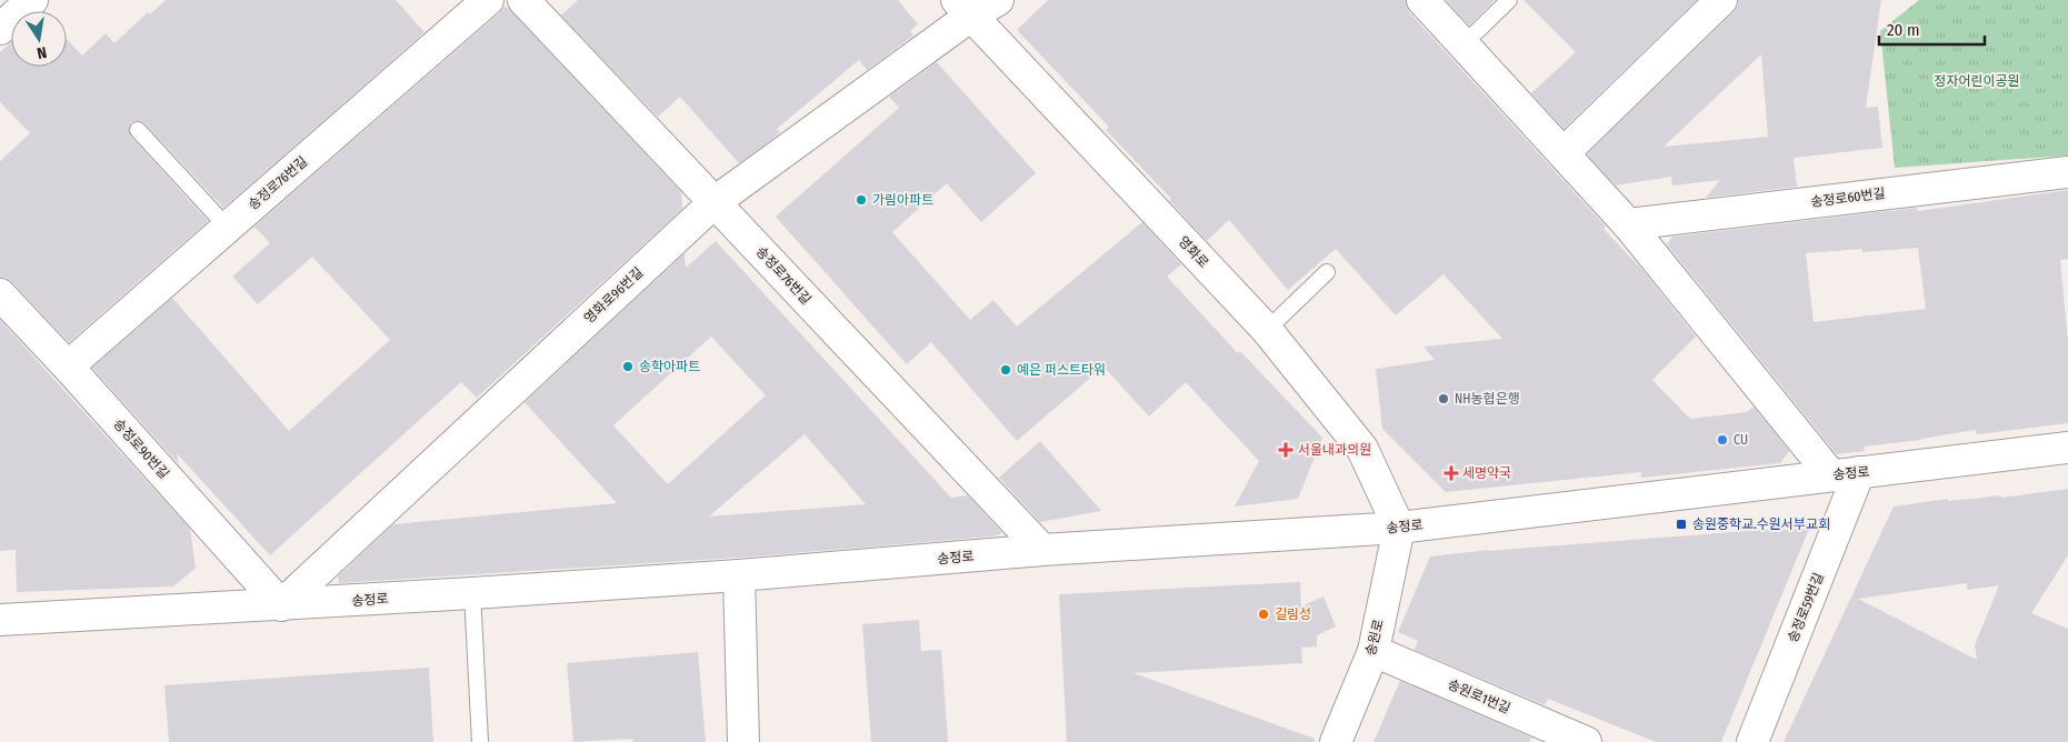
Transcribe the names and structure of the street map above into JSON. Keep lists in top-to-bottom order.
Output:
{
  "streets": {
    "street": [
      "송정로76번길",
      "송정로60번길",
      "영화로",
      "영화로96번길",
      "송정로90번길",
      "송정로",
      "송정로59번길",
      "송원로",
      "송원로1번길"
    ]
  },
  "crossings": [
    ["송정로76번길", "영화로96번길"],
    ["송정로76번길", "송정로90번길"],
    ["송정로76번길", "송정로"],
    ["영화로", "영화로96번길"],
    ["영화로", "송정로"],
    ["영화로", "송원로"],
    ["영화로96번길", "송정로90번길"],
    ["영화로96번길", "송정로"],
    ["송정로90번길", "송정로"],
    ["송정로", "송정로59번길"],
    ["송정로", "송원로"],
    ["송원로", "송원로1번길"]
  ],
  "parks": ["정자어린이공원"],
  "places": {
    "other": [
      "가림아파트",
      "송학아파트",
      "예은 퍼스트타워",
      "NH농협은행",
      "CU",
      "길림성"
    ],
    "health": ["서울내과의원", "세명약국"],
    "transit": ["송원중학교.수원서부교회"]
  },
  "scale_bar": "20 m",
  "north": "bottom"
}
